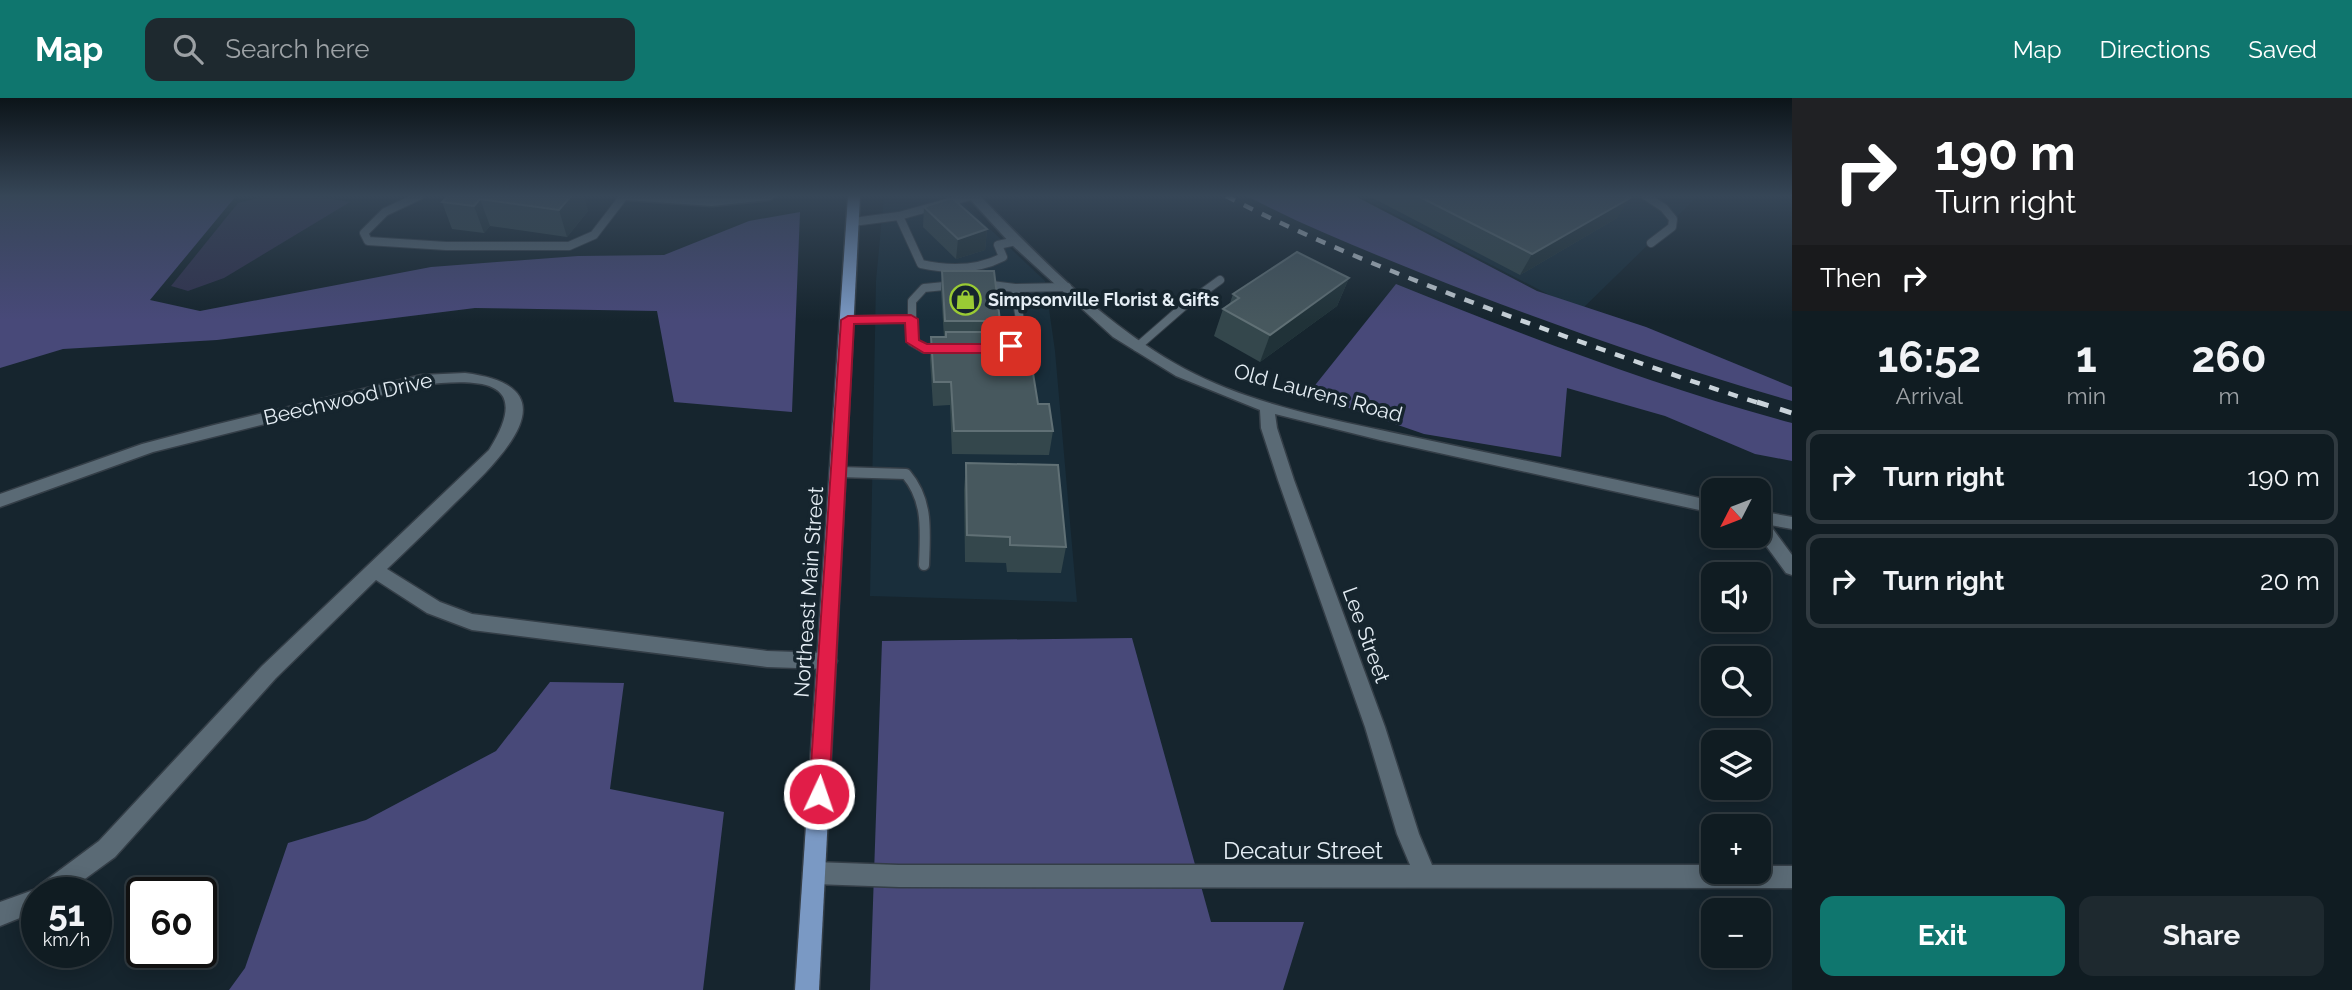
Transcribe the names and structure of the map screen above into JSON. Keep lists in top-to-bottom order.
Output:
{
  "streets": {
    "main road": ["Northeast Main Street"],
    "street": [
      "Old Laurens Road",
      "Beechwood Drive",
      "Lee Street",
      "Decatur Street"
    ]
  },
  "crossings": [
    ["Old Laurens Road", "Lee Street"],
    ["Northeast Main Street", "Decatur Street"],
    ["Lee Street", "Decatur Street"]
  ],
  "places": {
    "shop": ["Simpsonville Florist & Gifts"]
  },
  "north": "bottom left",
  "page": {
    "header": "Map",
    "search": "Search here",
    "nav": ["Map", "Directions", "Saved"],
    "turn": ["190 m", "Turn right"],
    "then": "Then",
    "eta": [
      "16:52",
      "Arrival",
      "1",
      "min",
      "260",
      "m"
    ],
    "list": [
      {
        "name": "Turn right",
        "value": "190 m"
      },
      {
        "name": "Turn right",
        "value": "20 m"
      }
    ],
    "map_buttons": ["+", "−"],
    "speed": "51 km/h",
    "limit": "60",
    "buttons": ["Exit", "Share"]
  }
}
